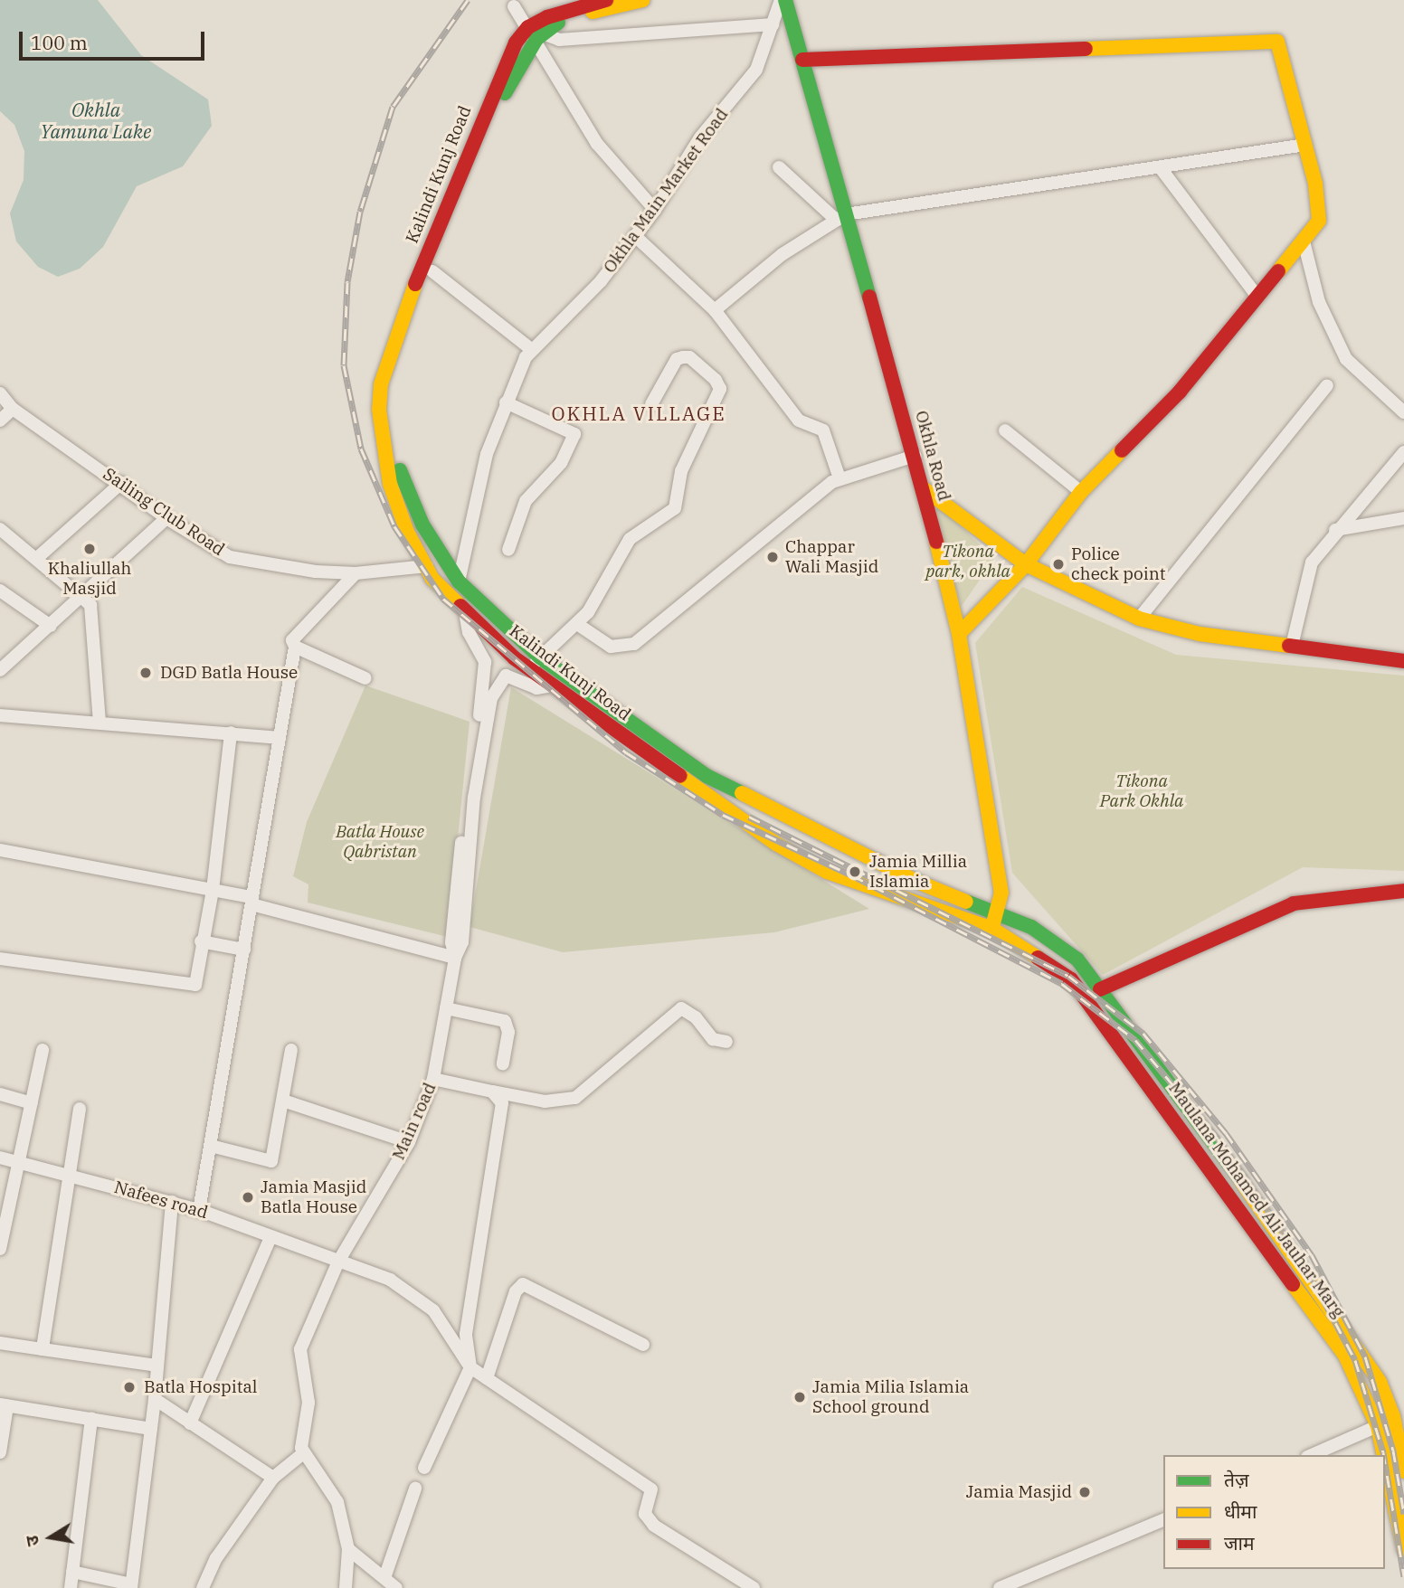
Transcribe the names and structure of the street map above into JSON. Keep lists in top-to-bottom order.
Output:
{
  "streets": {
    "main road": ["Kalindi Kunj Road", "Okhla Road", "Maulana Mohamed Ali Jauhar Marg"],
    "street": [
      "Okhla Main Market Road",
      "Sailing Club Road",
      "Main road",
      "Nafees road"
    ]
  },
  "crossings": [
    ["Kalindi Kunj Road", "Okhla Main Market Road"],
    ["Kalindi Kunj Road", "Okhla Road"],
    ["Kalindi Kunj Road", "Sailing Club Road"],
    ["Kalindi Kunj Road", "Main road"],
    ["Kalindi Kunj Road", "Maulana Mohamed Ali Jauhar Marg"],
    ["Okhla Main Market Road", "Okhla Road"],
    ["Okhla Road", "Maulana Mohamed Ali Jauhar Marg"],
    ["Main road", "Nafees road"]
  ],
  "districts": ["OKHLA VILLAGE"],
  "water": ["Okhla Yamuna Lake"],
  "parks": ["Tikona park, okhla", "Tikona Park Okhla", "Batla House Qabristan"],
  "places": [
    "Khaliullah Masjid",
    "Chappar Wali Masjid",
    "Police check point",
    "DGD Batla House",
    "Jamia Millia Islamia",
    "Jamia Masjid Batla House",
    "Batla Hospital",
    "Jamia Milia Islamia School ground",
    "Jamia Masjid"
  ],
  "legend": ["तेज़", "धीमा", "जाम"],
  "scale_bar": "100 m",
  "north": "left"
}
